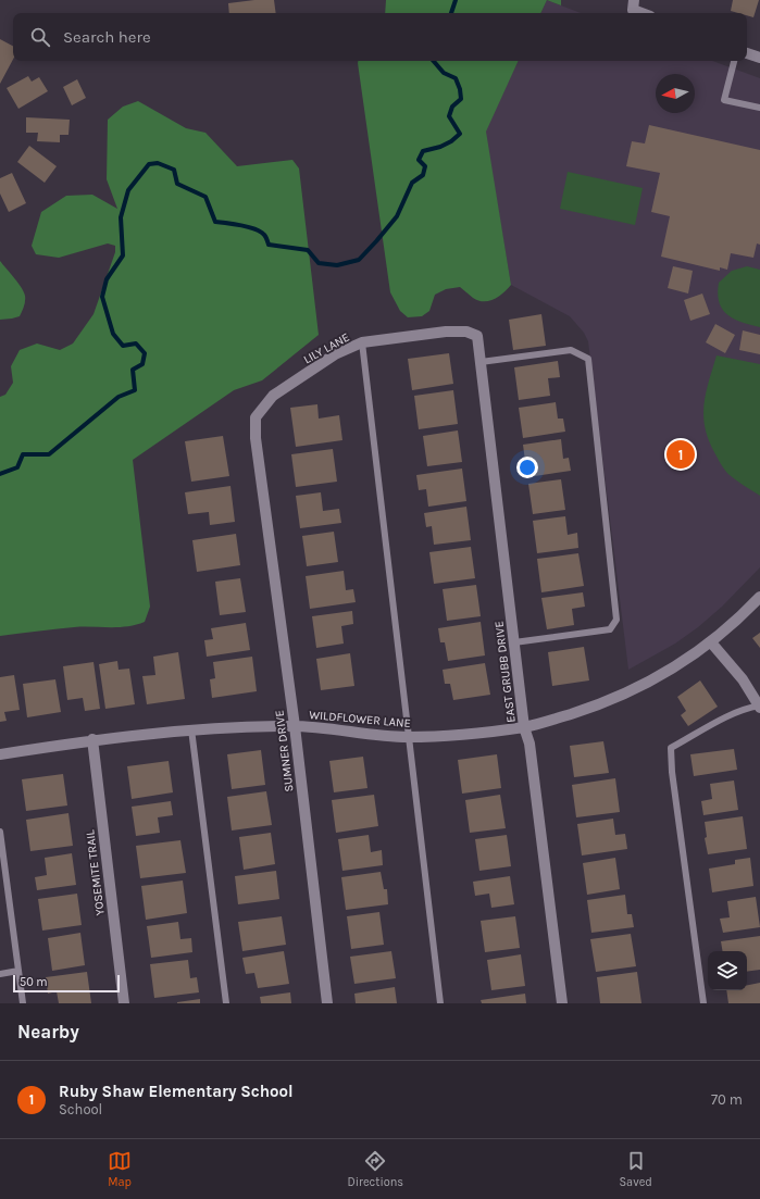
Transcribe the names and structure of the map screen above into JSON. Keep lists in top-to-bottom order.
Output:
{
  "streets": {
    "street": [
      "LILY LANE",
      "EAST GRUBB DRIVE",
      "WILDFLOWER LANE",
      "SUMNER DRIVE",
      "YOSEMITE TRAIL"
    ]
  },
  "crossings": [
    ["LILY LANE", "EAST GRUBB DRIVE"],
    ["LILY LANE", "SUMNER DRIVE"],
    ["EAST GRUBB DRIVE", "WILDFLOWER LANE"],
    ["WILDFLOWER LANE", "SUMNER DRIVE"],
    ["WILDFLOWER LANE", "YOSEMITE TRAIL"]
  ],
  "scale_bar": "50 m",
  "north": "left",
  "page": {
    "search": "Search here",
    "pins": "1",
    "scale": "50 m",
    "heading": "Nearby",
    "list": [
      {
        "mark": "1",
        "name": "Ruby Shaw Elementary School",
        "note": "School",
        "value": "70 m"
      }
    ],
    "nav": ["Map", "Directions", "Saved"]
  }
}
